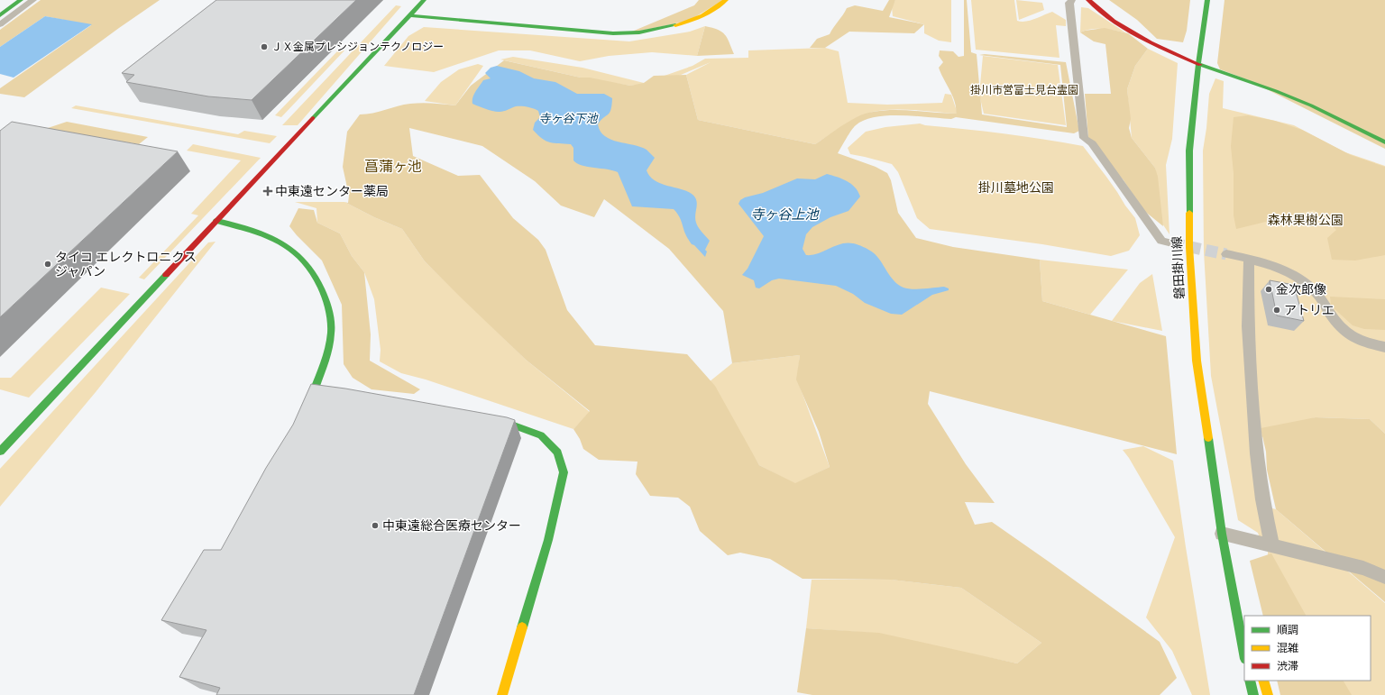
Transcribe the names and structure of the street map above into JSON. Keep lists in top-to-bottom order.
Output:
{
  "streets": {
    "main road": ["磐田掛川線"]
  },
  "districts": ["菖蒲ヶ池"],
  "water": ["寺ヶ谷下池", "寺ヶ谷上池"],
  "parks": ["掛川市営富士見台霊園", "掛川墓地公園", "森林果樹公園"],
  "places": {
    "other": [
      "ＪＸ金属プレシジョンテクノロジー",
      "タイコ エレクトロニクス ジャパン",
      "金次郎像",
      "アトリエ",
      "中東遠総合医療センター"
    ],
    "health": ["中東遠センター薬局"]
  },
  "legend": ["順調", "混雑", "渋滞"]
}
